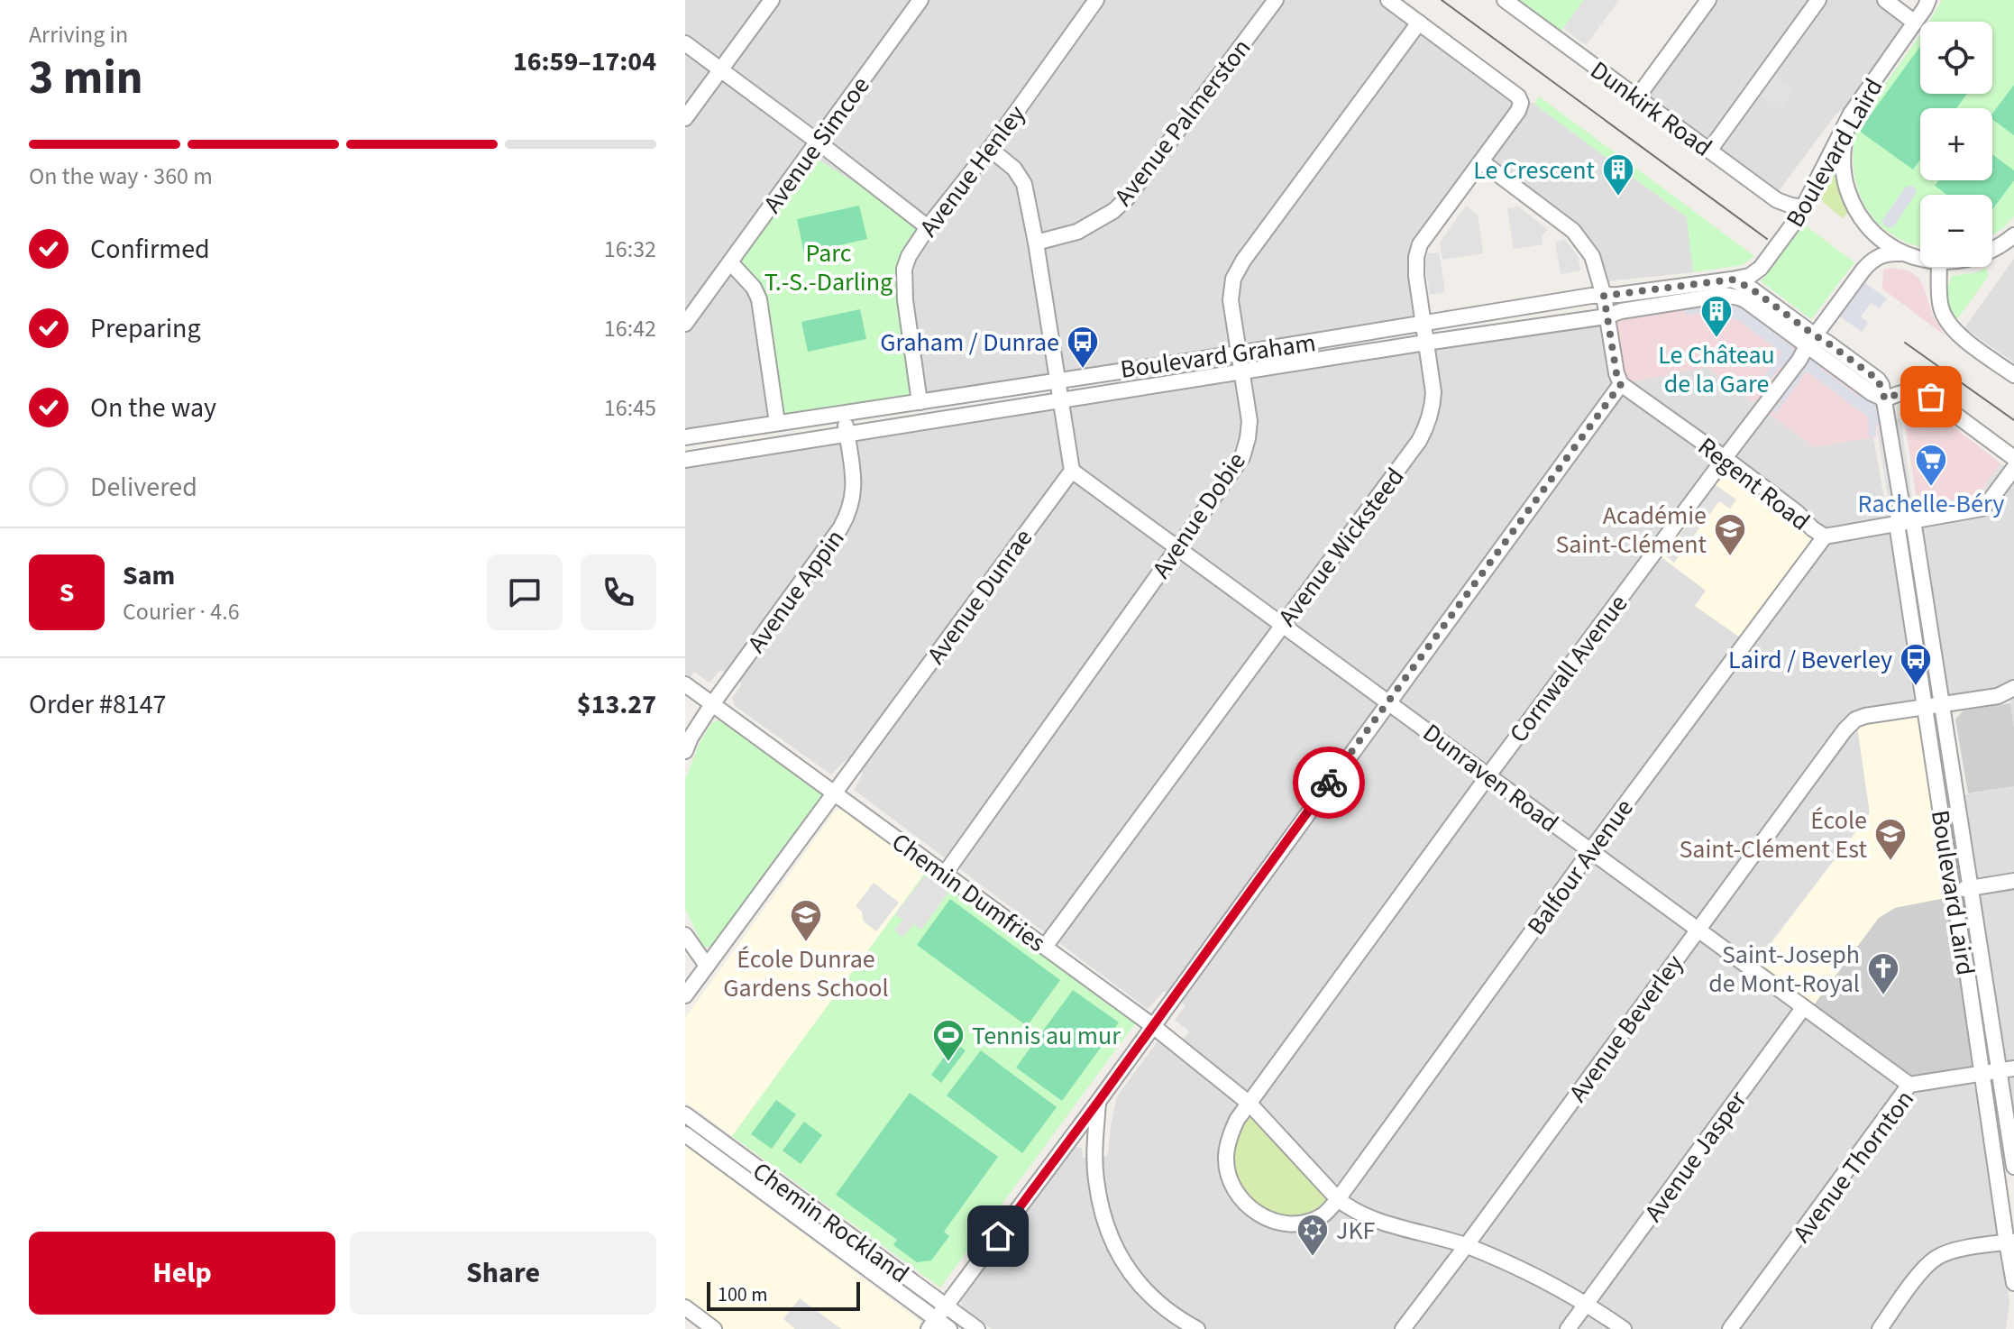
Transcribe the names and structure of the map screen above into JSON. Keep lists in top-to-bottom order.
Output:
{
  "streets": {
    "street": [
      "Dunkirk Road",
      "Avenue Palmerston",
      "Avenue Simcoe",
      "Boulevard Laird",
      "Avenue Henley",
      "Boulevard Graham",
      "Regent Road",
      "Avenue Dobie",
      "Avenue Wicksteed",
      "Avenue Appin",
      "Avenue Dunrae",
      "Cornwall Avenue",
      "Dunraven Road",
      "Balfour Avenue",
      "Chemin Dumfries",
      "Avenue Beverley",
      "Avenue Jasper",
      "Avenue Thornton",
      "Chemin Rockland"
    ]
  },
  "crossings": [
    ["Dunkirk Road", "Boulevard Laird"],
    ["Boulevard Laird", "Boulevard Graham"],
    ["Boulevard Laird", "Regent Road"],
    ["Boulevard Laird", "Avenue Beverley"],
    ["Boulevard Laird", "Avenue Thornton"],
    ["Avenue Henley", "Boulevard Graham"],
    ["Boulevard Graham", "Avenue Dobie"],
    ["Boulevard Graham", "Avenue Wicksteed"],
    ["Boulevard Graham", "Avenue Appin"],
    ["Regent Road", "Cornwall Avenue"],
    ["Regent Road", "Balfour Avenue"],
    ["Avenue Dobie", "Avenue Wicksteed"],
    ["Avenue Dobie", "Dunraven Road"],
    ["Avenue Dobie", "Chemin Dumfries"],
    ["Avenue Wicksteed", "Dunraven Road"],
    ["Avenue Wicksteed", "Chemin Dumfries"],
    ["Avenue Appin", "Chemin Dumfries"],
    ["Avenue Dunrae", "Dunraven Road"],
    ["Avenue Dunrae", "Chemin Dumfries"],
    ["Cornwall Avenue", "Dunraven Road"],
    ["Cornwall Avenue", "Chemin Dumfries"],
    ["Dunraven Road", "Balfour Avenue"],
    ["Dunraven Road", "Avenue Beverley"],
    ["Dunraven Road", "Avenue Jasper"],
    ["Dunraven Road", "Avenue Thornton"],
    ["Balfour Avenue", "Chemin Dumfries"],
    ["Chemin Dumfries", "Avenue Beverley"],
    ["Chemin Dumfries", "Avenue Jasper"]
  ],
  "parks": ["Parc T.-S.-Darling"],
  "places": {
    "building": ["Le Crescent", "Le Château de la Gare"],
    "bus stop": ["Graham / Dunrae", "Laird / Beverley"],
    "supermarket": ["Rachelle-Béry"],
    "school or university": ["Académie Saint-Clément", "École Saint-Clément Est", "École Dunrae Gardens School"],
    "church": ["Saint-Joseph de Mont-Royal"],
    "sports": ["Tennis au mur"],
    "synagogue": ["JKF"]
  },
  "scale_bar": "100 m",
  "page": {
    "heading": ["3 min", "Arriving in", "16:59–17:04"],
    "panel": [
      "Sam",
      "Courier · 4.6",
      "Order #8147",
      "$13.27"
    ],
    "map_buttons": ["+", "−"],
    "bar": "On the way · 360 m",
    "list": [
      ["Confirmed", "16:32"],
      ["Preparing", "16:42"],
      ["On the way", "16:45"],
      "Delivered"
    ],
    "round": "S",
    "buttons": ["Help", "Share"],
    "scale": "100 m"
  }
}
